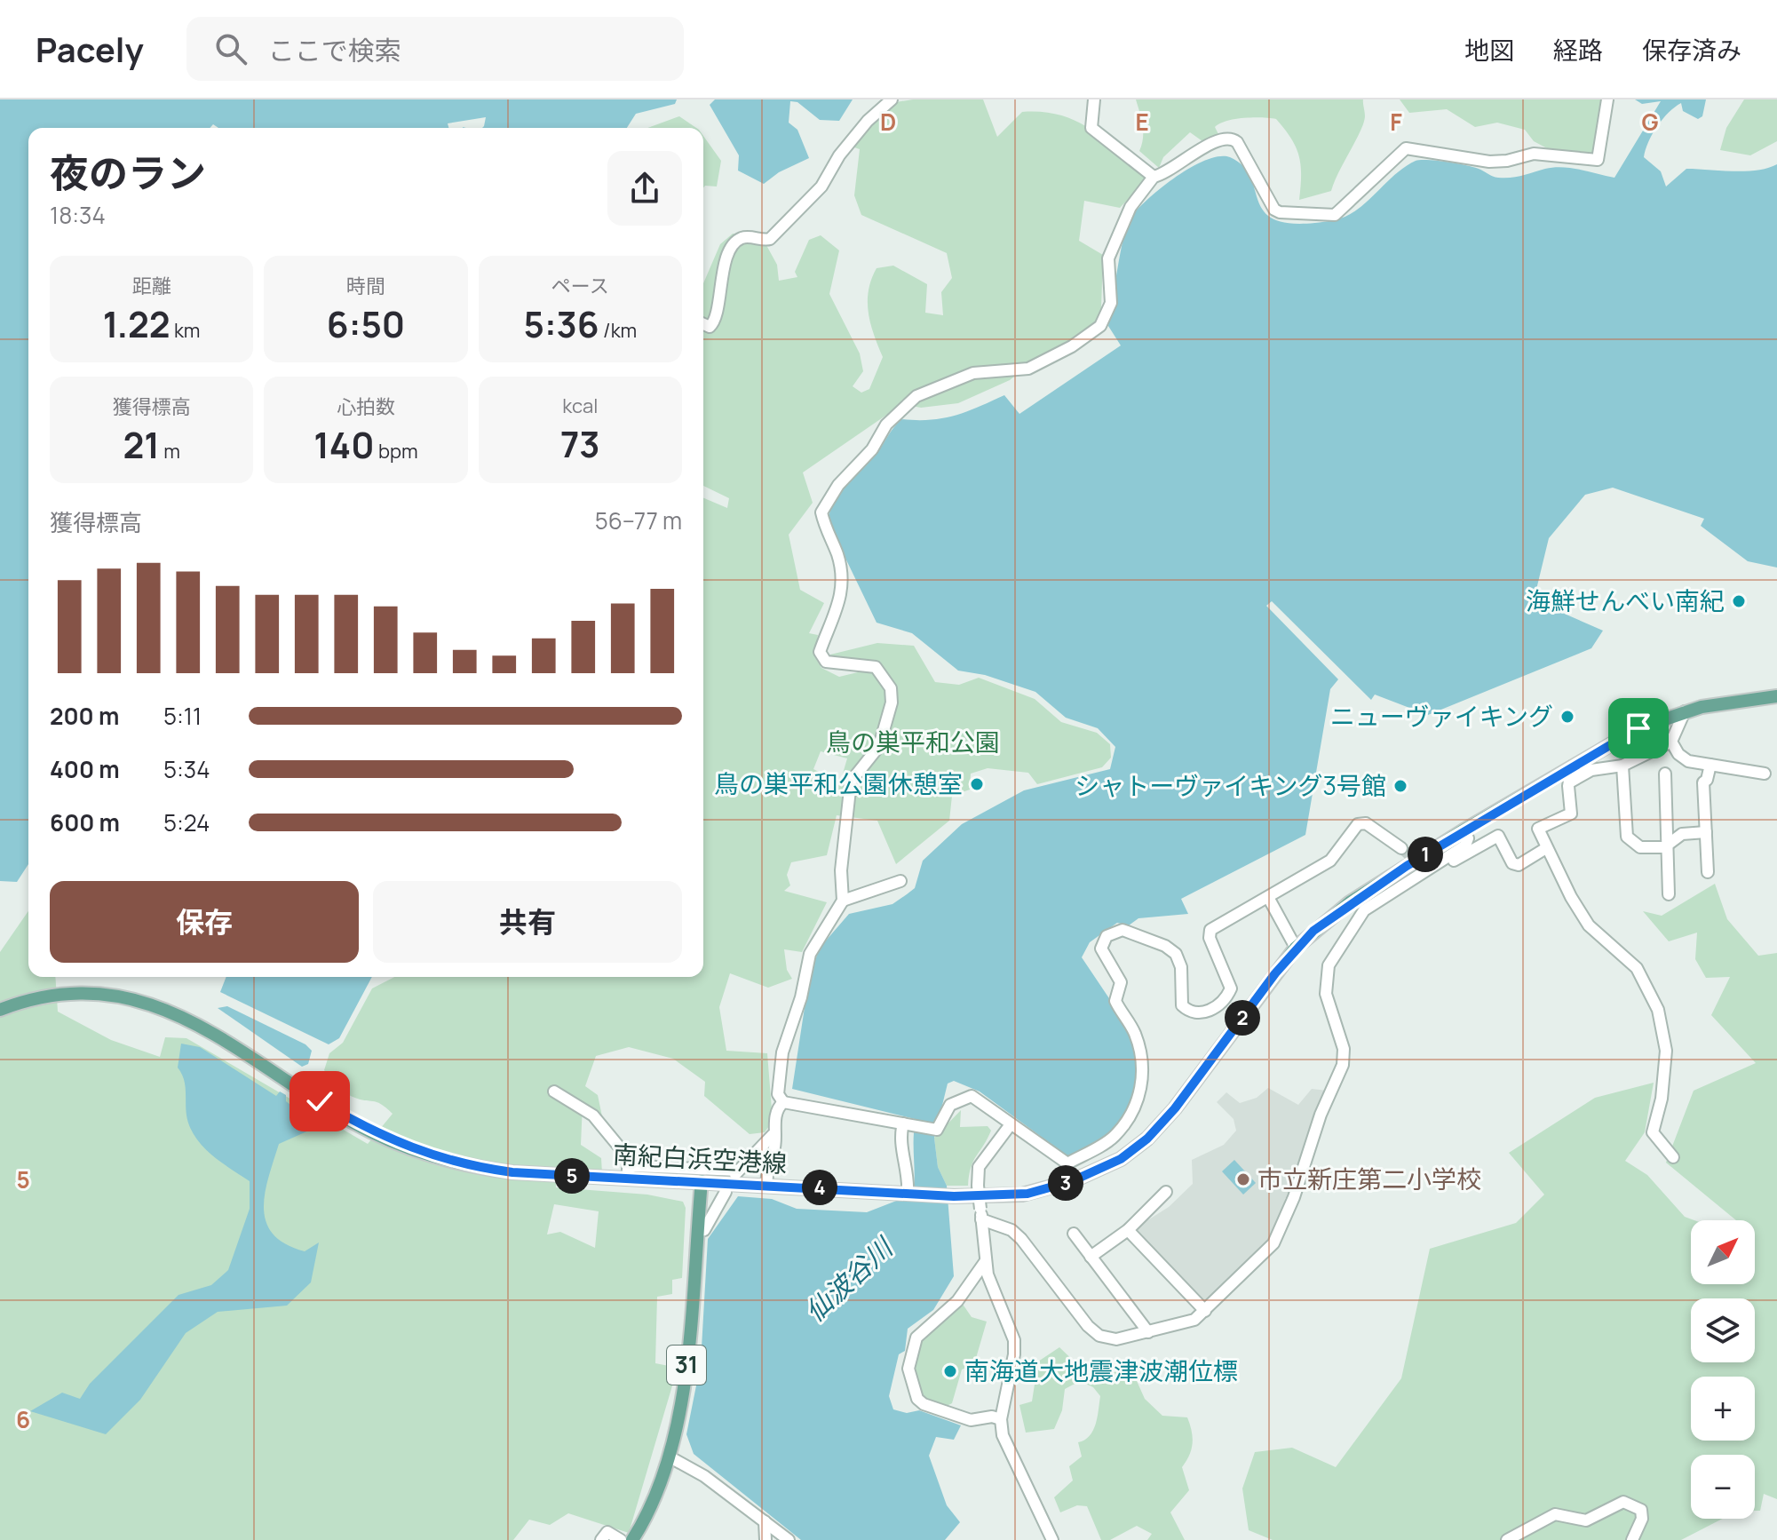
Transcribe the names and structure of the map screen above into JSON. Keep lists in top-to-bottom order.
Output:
{
  "streets": {
    "main road": ["南紀白浜空港線", "31"]
  },
  "crossings": [
    ["南紀白浜空港線", "31"]
  ],
  "water": ["仙波谷川"],
  "parks": ["鳥の巣平和公園"],
  "places": [
    "海鮮せんべい南紀",
    "ニューヴァイキング",
    "鳥の巣平和公園休憩室",
    "シャトーヴァイキング3号館",
    "市立新庄第二小学校",
    "南海道大地震津波潮位標"
  ],
  "north": "top right",
  "page": {
    "header": "Pacely",
    "search": "ここで検索",
    "nav": ["地図", "経路", "保存済み"],
    "heading": ["夜のラン", "18:34"],
    "stats": [
      ["距離", "1.22 km"],
      ["時間", "6:50"],
      ["ペース", "5:36 /km"],
      ["獲得標高", "21 m"],
      ["心拍数", "140 bpm"],
      ["kcal", "73"]
    ],
    "chart": ["獲得標高", "56–77 m"],
    "list": [
      {
        "name": "200 m",
        "note": "5:11"
      },
      {
        "name": "400 m",
        "note": "5:34"
      },
      {
        "name": "600 m",
        "note": "5:24"
      }
    ],
    "pins": [
      "1",
      "2",
      "5",
      "3",
      "4"
    ],
    "buttons": ["保存", "共有"],
    "map_buttons": ["+", "−"]
  },
  "grid": {
    "columns": [
      "D",
      "E",
      "F",
      "G"
    ],
    "rows": ["5", "6"]
  }
}
